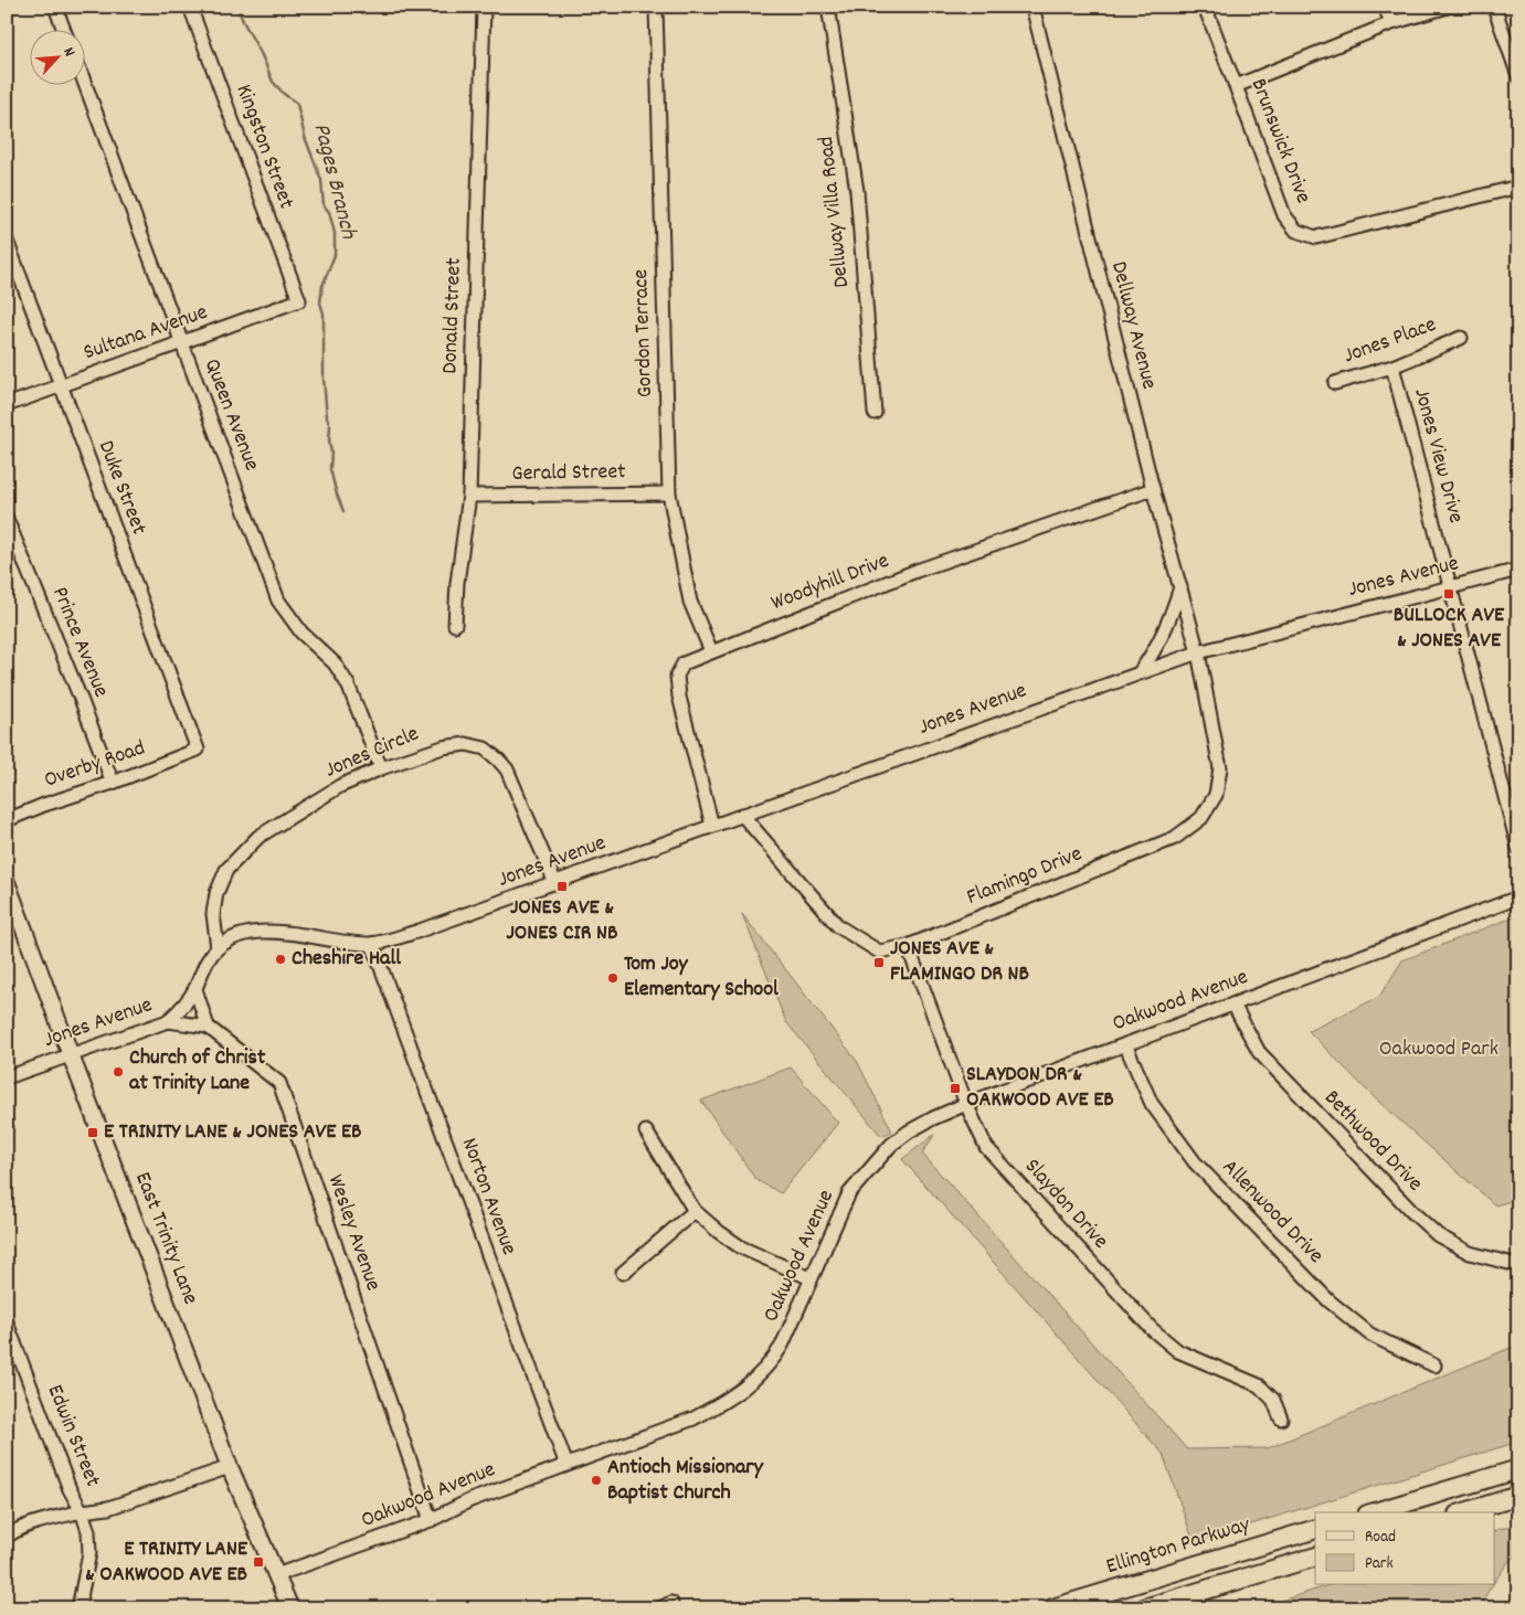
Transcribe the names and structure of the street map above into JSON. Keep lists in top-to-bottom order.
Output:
{
  "streets": {
    "highway": ["Ellington Parkway"],
    "main road": ["East Trinity Lane"],
    "street": [
      "Brunswick Drive",
      "Kingston Street",
      "Dellway Villa Road",
      "Donald Street",
      "Dellway Avenue",
      "Sultana Avenue",
      "Gordon Terrace",
      "Jones Place",
      "Queen Avenue",
      "Jones View Drive",
      "Gerald Street",
      "Duke Street",
      "Jones Avenue",
      "Woodyhill Drive",
      "Prince Avenue",
      "Jones Circle",
      "Overby Road",
      "Flamingo Drive",
      "Oakwood Avenue",
      "Bethwood Drive",
      "Norton Avenue",
      "Slaydon Drive",
      "Allenwood Drive",
      "Wesley Avenue",
      "Edwin Street"
    ]
  },
  "crossings": [
    ["Kingston Street", "Sultana Avenue"],
    ["Donald Street", "Gerald Street"],
    ["Dellway Avenue", "Jones Avenue"],
    ["Dellway Avenue", "Woodyhill Drive"],
    ["Dellway Avenue", "Flamingo Drive"],
    ["Sultana Avenue", "Queen Avenue"],
    ["Sultana Avenue", "Duke Street"],
    ["Gordon Terrace", "Gerald Street"],
    ["Gordon Terrace", "Woodyhill Drive"],
    ["Jones Place", "Jones View Drive"],
    ["Queen Avenue", "Jones Circle"],
    ["Jones View Drive", "Jones Avenue"],
    ["Duke Street", "Overby Road"],
    ["Jones Avenue", "Woodyhill Drive"],
    ["Jones Avenue", "Jones Circle"],
    ["Jones Avenue", "Flamingo Drive"],
    ["Jones Avenue", "Norton Avenue"],
    ["Jones Avenue", "Wesley Avenue"],
    ["Jones Avenue", "East Trinity Lane"],
    ["Prince Avenue", "Overby Road"],
    ["Flamingo Drive", "Slaydon Drive"],
    ["Oakwood Avenue", "Bethwood Drive"],
    ["Oakwood Avenue", "Norton Avenue"],
    ["Oakwood Avenue", "Slaydon Drive"],
    ["Oakwood Avenue", "Allenwood Drive"],
    ["Oakwood Avenue", "Wesley Avenue"],
    ["Oakwood Avenue", "East Trinity Lane"],
    ["East Trinity Lane", "Edwin Street"]
  ],
  "water": ["Pages Branch"],
  "parks": ["Oakwood Park"],
  "places": {
    "transit": [
      "BULLOCK AVE & JONES AVE",
      "JONES AVE & JONES CIR NB",
      "JONES AVE & FLAMINGO DR NB",
      "SLAYDON DR & OAKWOOD AVE EB",
      "E TRINITY LANE & JONES AVE EB",
      "E TRINITY LANE & OAKWOOD AVE EB"
    ],
    "other": [
      "Cheshire Hall",
      "Tom Joy Elementary School",
      "Church of Christ at Trinity Lane",
      "Antioch Missionary Baptist Church"
    ]
  },
  "legend": ["Road", "Park"],
  "north": "top right"
}
